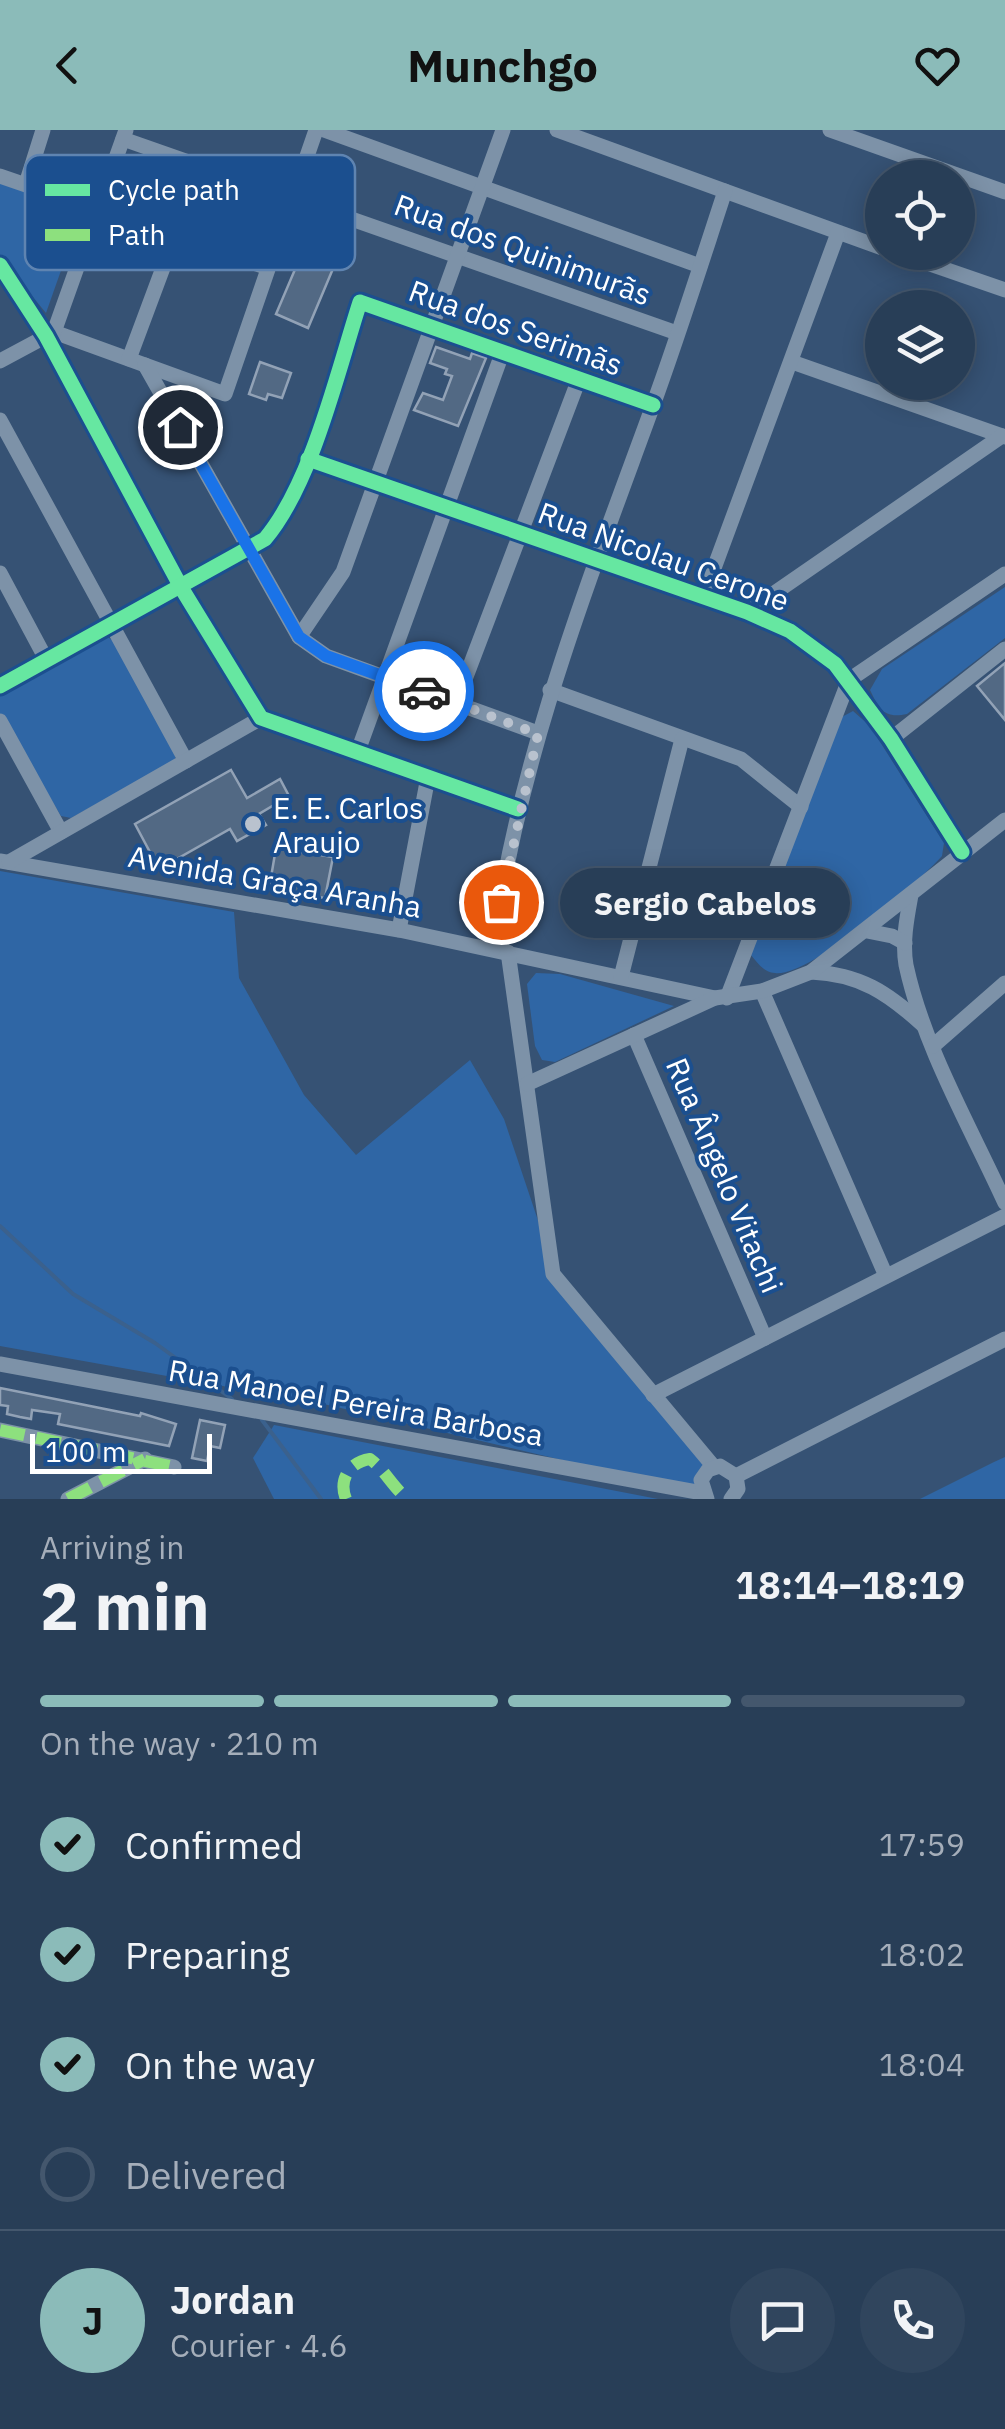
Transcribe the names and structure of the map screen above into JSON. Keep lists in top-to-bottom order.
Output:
{
  "streets": {
    "street": [
      "Rua dos Quinimurãs",
      "Rua dos Serimãs",
      "Rua Nicolau Cerone",
      "Avenida Graça Aranha",
      "Rua Ângelo Vitachi",
      "Rua Manoel Pereira Barbosa"
    ]
  },
  "crossings": [
    ["Rua dos Serimãs", "Rua Nicolau Cerone"]
  ],
  "places": ["E. E. Carlos Araujo", "Sergio Cabelos"],
  "legend": ["Cycle path", "Path"],
  "scale_bar": "100 m",
  "page": {
    "header": "Munchgo",
    "bubble": "Sergio Cabelos",
    "scale": "100 m",
    "heading": ["2 min", "Arriving in", "18:14–18:19"],
    "panel": ["Jordan", "Courier · 4.6"],
    "bar": "On the way · 210 m",
    "list": [
      ["Confirmed", "17:59"],
      ["Preparing", "18:02"],
      ["On the way", "18:04"],
      "Delivered"
    ],
    "round": "J"
  }
}
